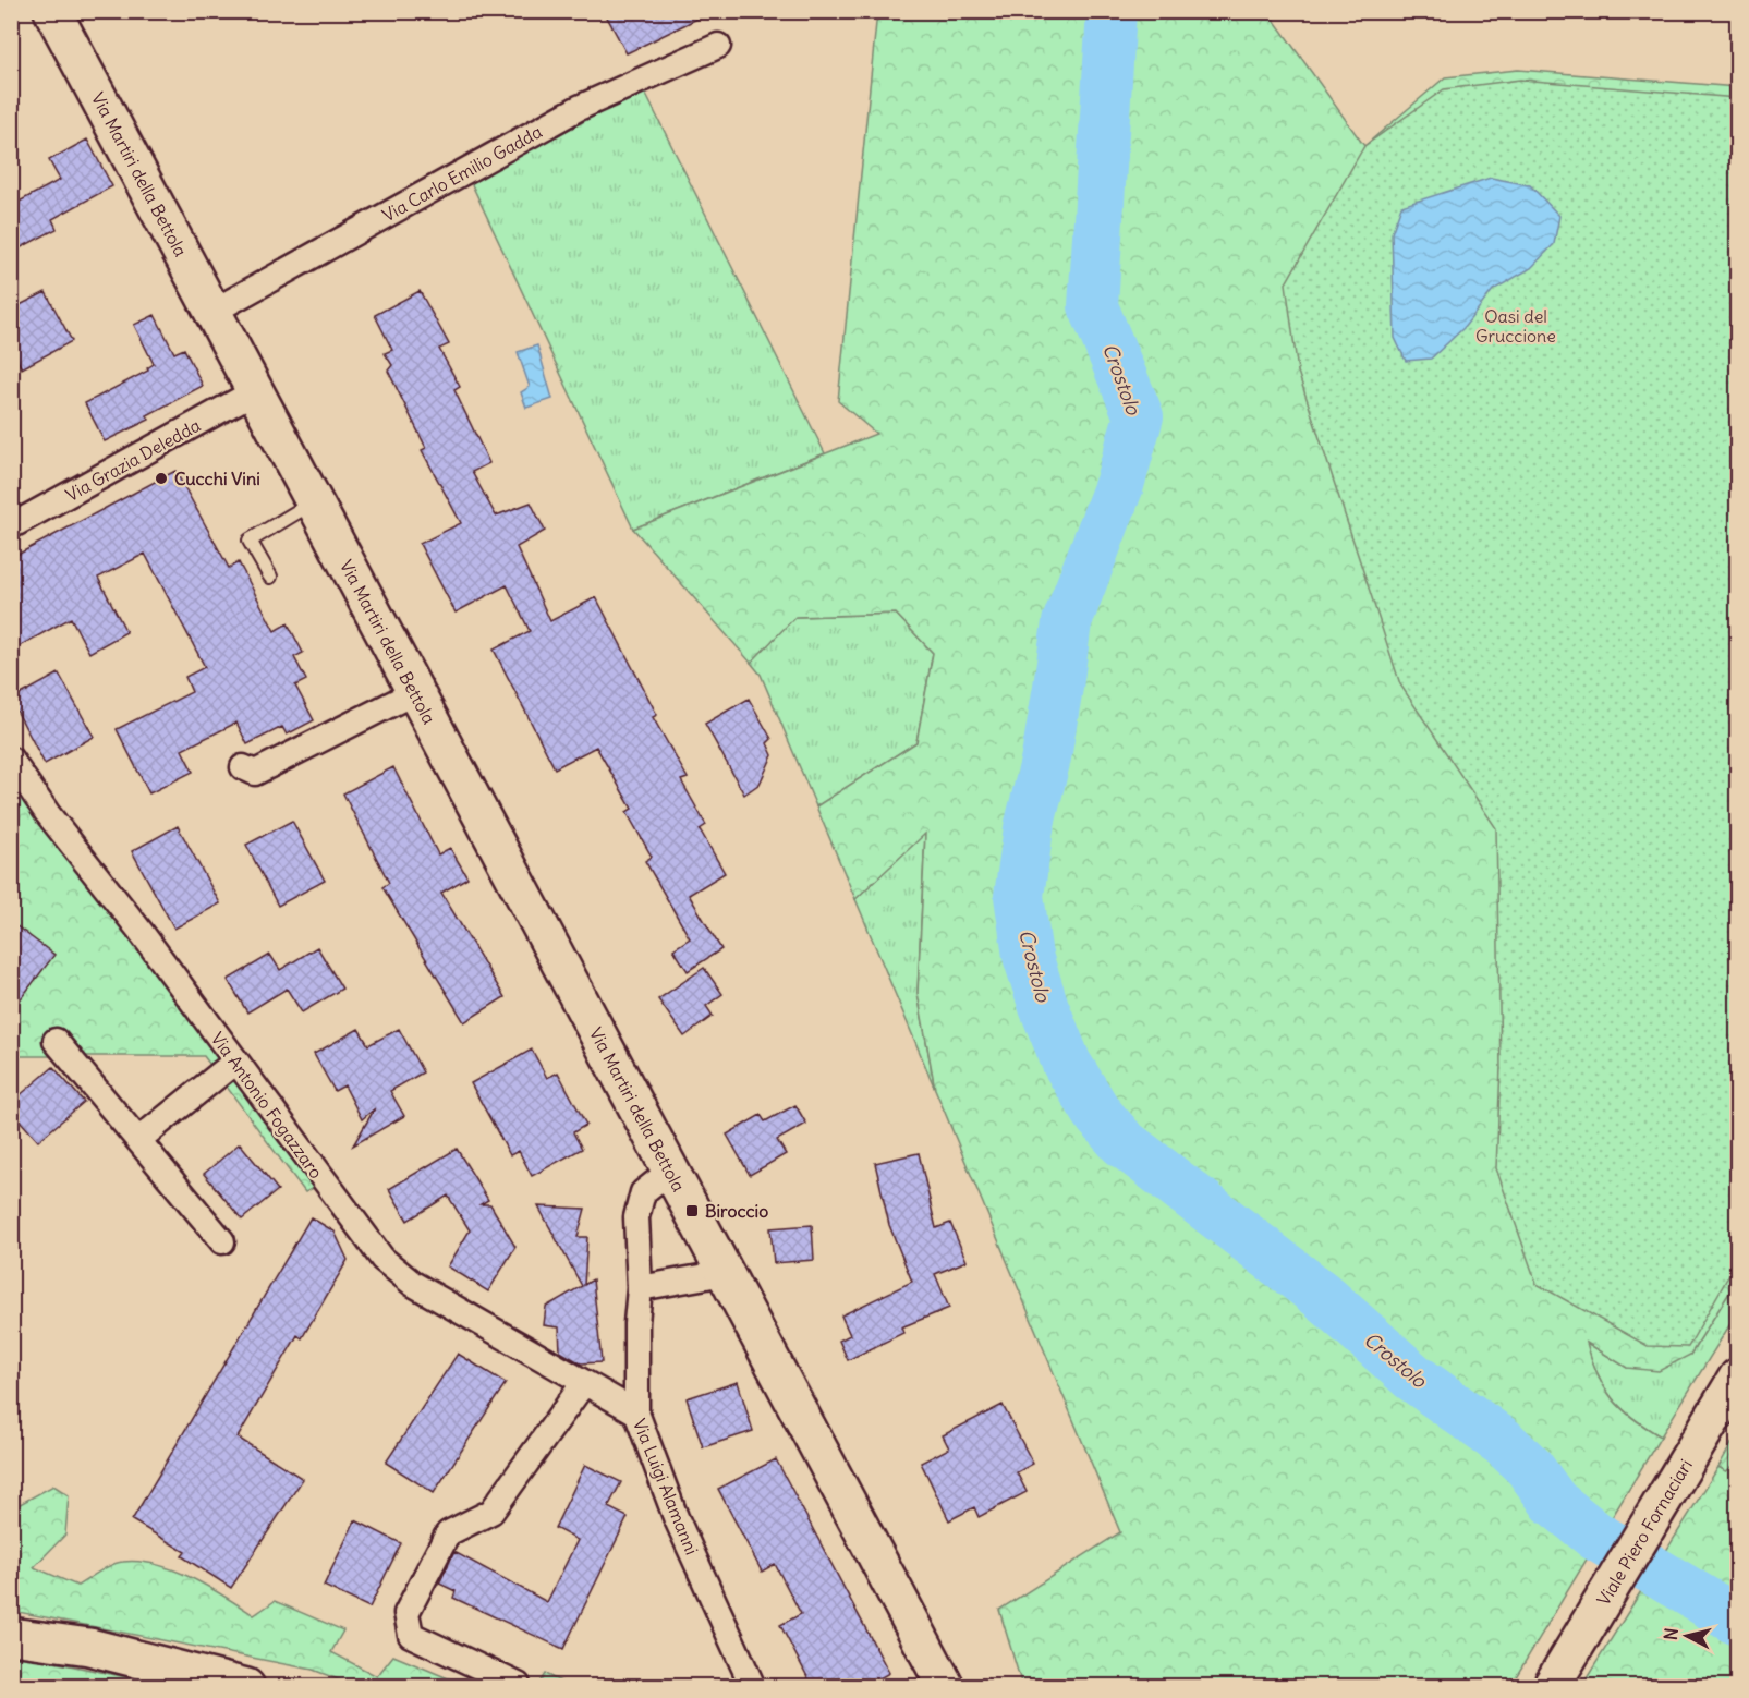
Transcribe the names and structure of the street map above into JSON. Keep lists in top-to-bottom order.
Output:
{
  "streets": {
    "main road": ["Via Martiri della Bettola", "Viale Piero Fornaciari"],
    "street": [
      "Via Carlo Emilio Gadda",
      "Via Grazia Deledda",
      "Via Antonio Fogazzaro",
      "Via Luigi Alamanni"
    ]
  },
  "crossings": [
    ["Via Carlo Emilio Gadda", "Via Martiri della Bettola"],
    ["Via Martiri della Bettola", "Via Grazia Deledda"],
    ["Via Martiri della Bettola", "Via Luigi Alamanni"],
    ["Via Antonio Fogazzaro", "Via Luigi Alamanni"]
  ],
  "water": ["Crostolo"],
  "parks": ["Oasi del Gruccione"],
  "places": {
    "other": ["Cucchi Vini"],
    "transit": ["Biroccio"]
  },
  "north": "left"
}
